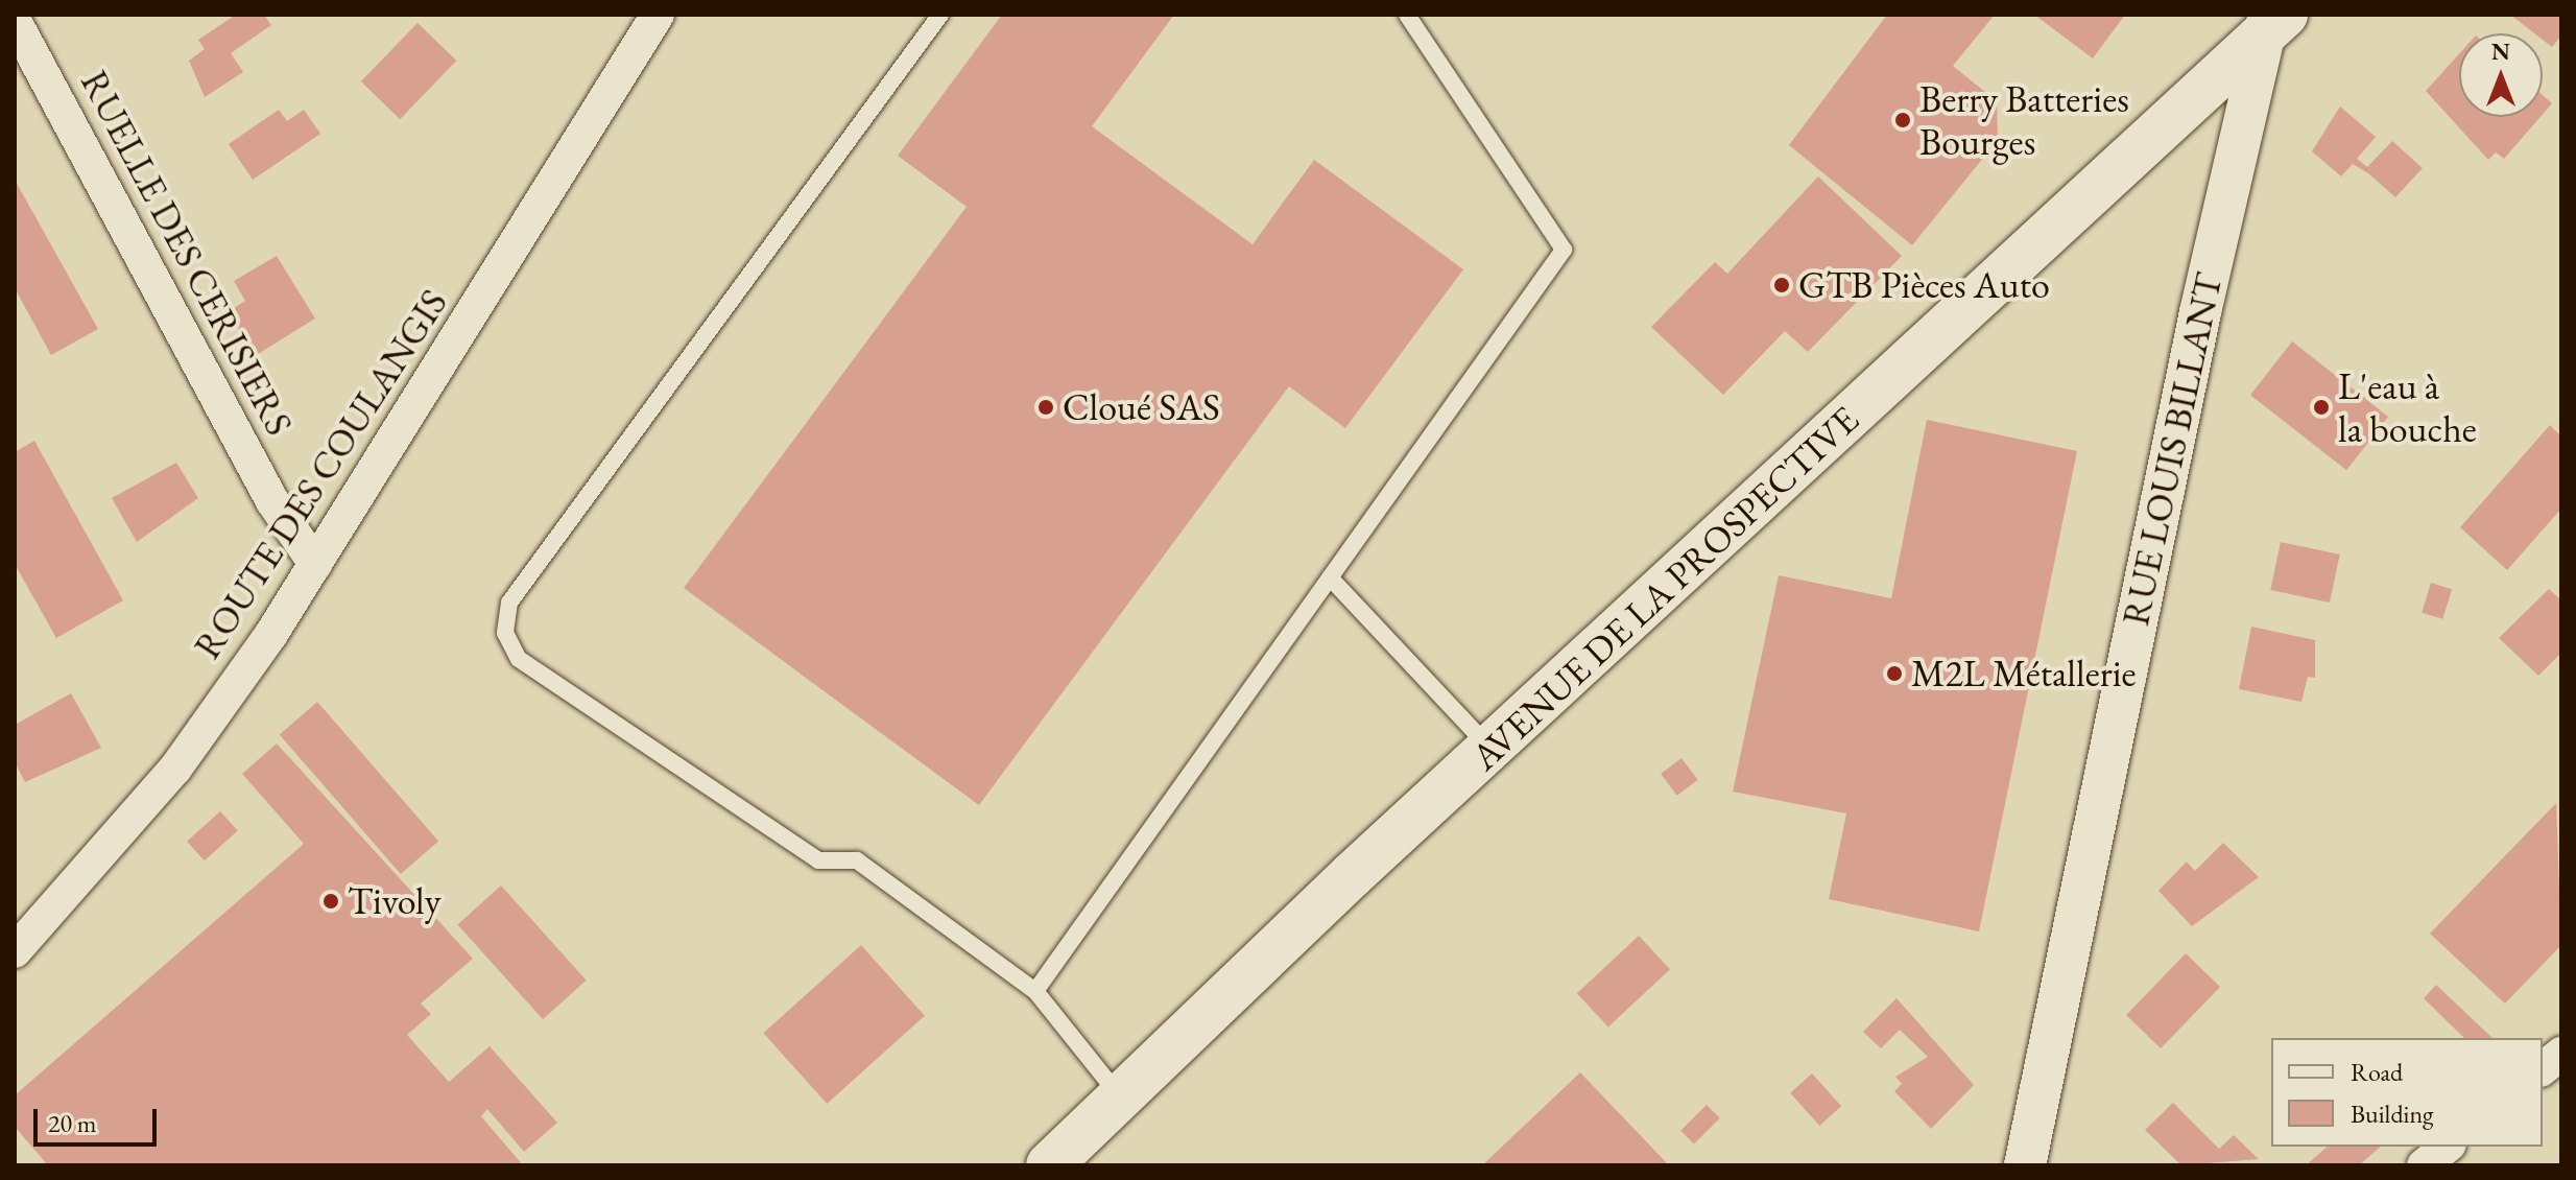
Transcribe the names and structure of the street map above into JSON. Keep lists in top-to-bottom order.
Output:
{
  "streets": {
    "main road": ["AVENUE DE LA PROSPECTIVE"],
    "street": ["RUELLE DES CERISIERS", "RUE LOUIS BILLANT", "ROUTE DES COULANGIS"]
  },
  "crossings": [
    ["RUELLE DES CERISIERS", "ROUTE DES COULANGIS"],
    ["RUE LOUIS BILLANT", "AVENUE DE LA PROSPECTIVE"]
  ],
  "places": [
    "Berry Batteries Bourges",
    "GTB Pièces Auto",
    "Cloué SAS",
    "L'eau à la bouche",
    "M2L Métallerie",
    "Tivoly"
  ],
  "legend": ["Road", "Building"],
  "scale_bar": "20 m",
  "north": "top"
}
